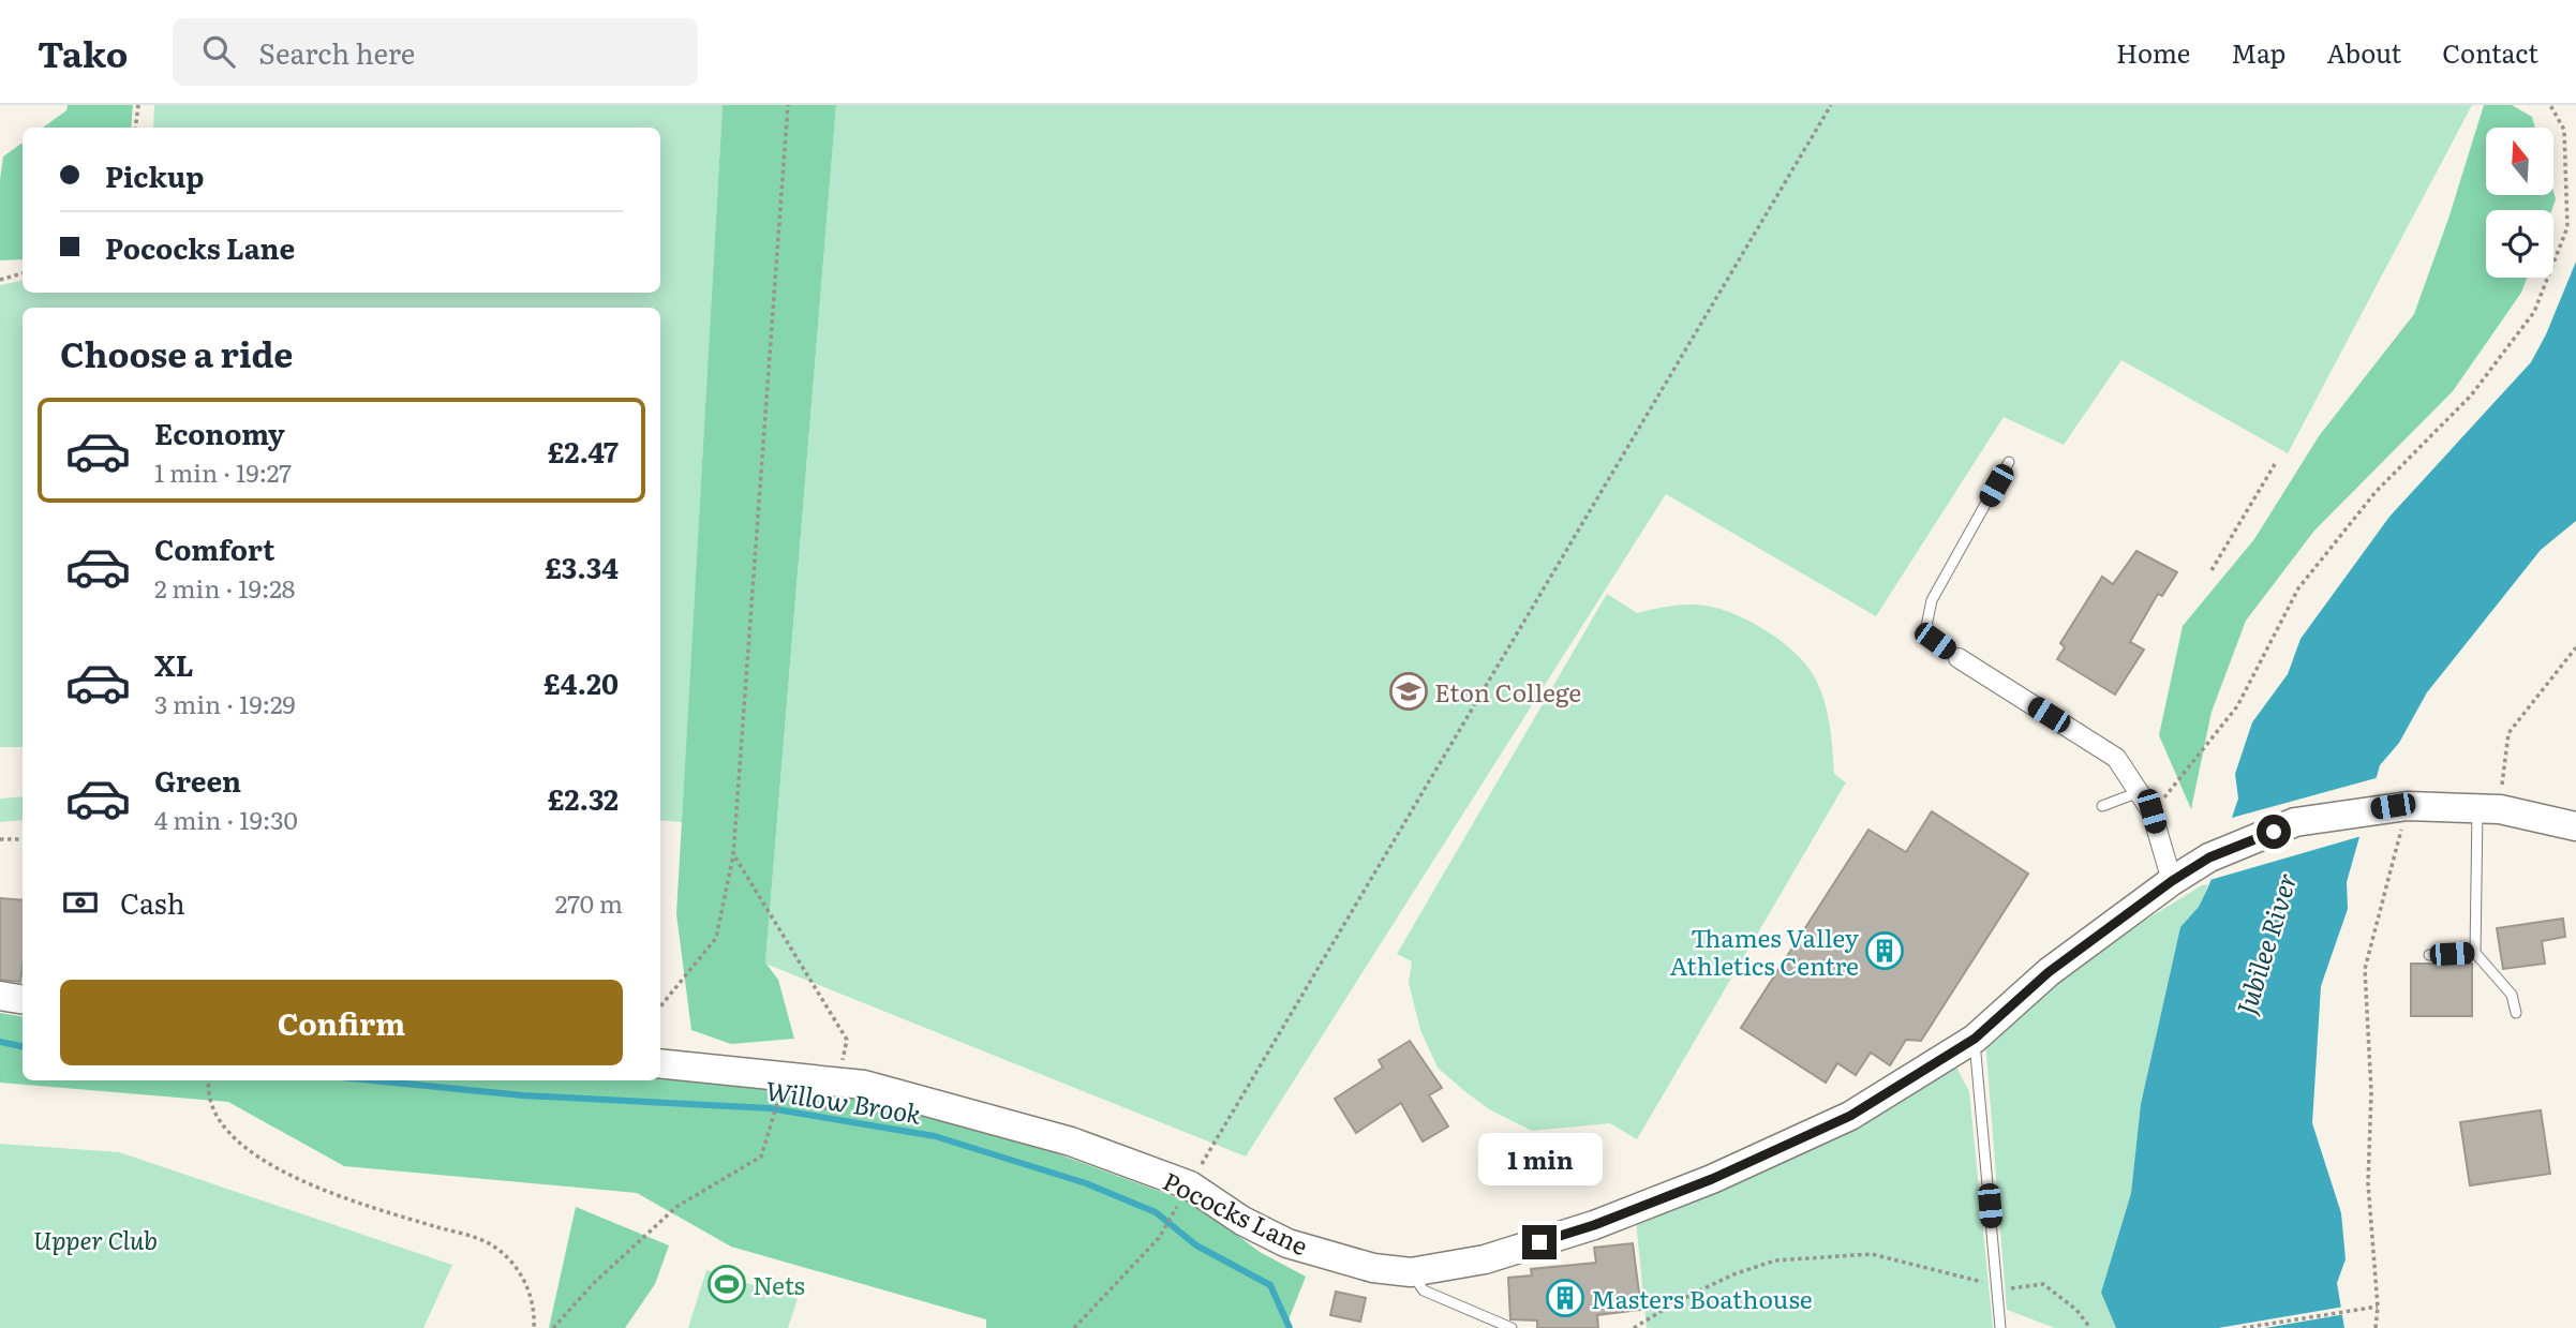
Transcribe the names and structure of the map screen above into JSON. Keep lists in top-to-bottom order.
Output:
{
  "streets": {
    "main road": ["Pococks Lane"]
  },
  "water": ["Jubilee River", "Willow Brook"],
  "parks": ["Upper Club"],
  "places": {
    "school or university": ["Eton College"],
    "building": ["Thames Valley Athletics Centre", "Masters Boathouse"],
    "sports": ["Nets"]
  },
  "north": "top",
  "page": {
    "header": "Tako",
    "search": "Search here",
    "nav": [
      "Home",
      "Map",
      "About",
      "Contact"
    ],
    "banner": ["Pickup", "Pococks Lane"],
    "heading": "Choose a ride",
    "list": [
      {
        "name": "Economy",
        "note": "1 min · 19:27",
        "value": "£2.47"
      },
      {
        "name": "Comfort",
        "note": "2 min · 19:28",
        "value": "£3.34"
      },
      {
        "name": "XL",
        "note": "3 min · 19:29",
        "value": "£4.20"
      },
      {
        "name": "Green",
        "note": "4 min · 19:30",
        "value": "£2.32"
      }
    ],
    "pay": ["Cash", "270 m"],
    "buttons": "Confirm",
    "bubble": "1 min"
  }
}
